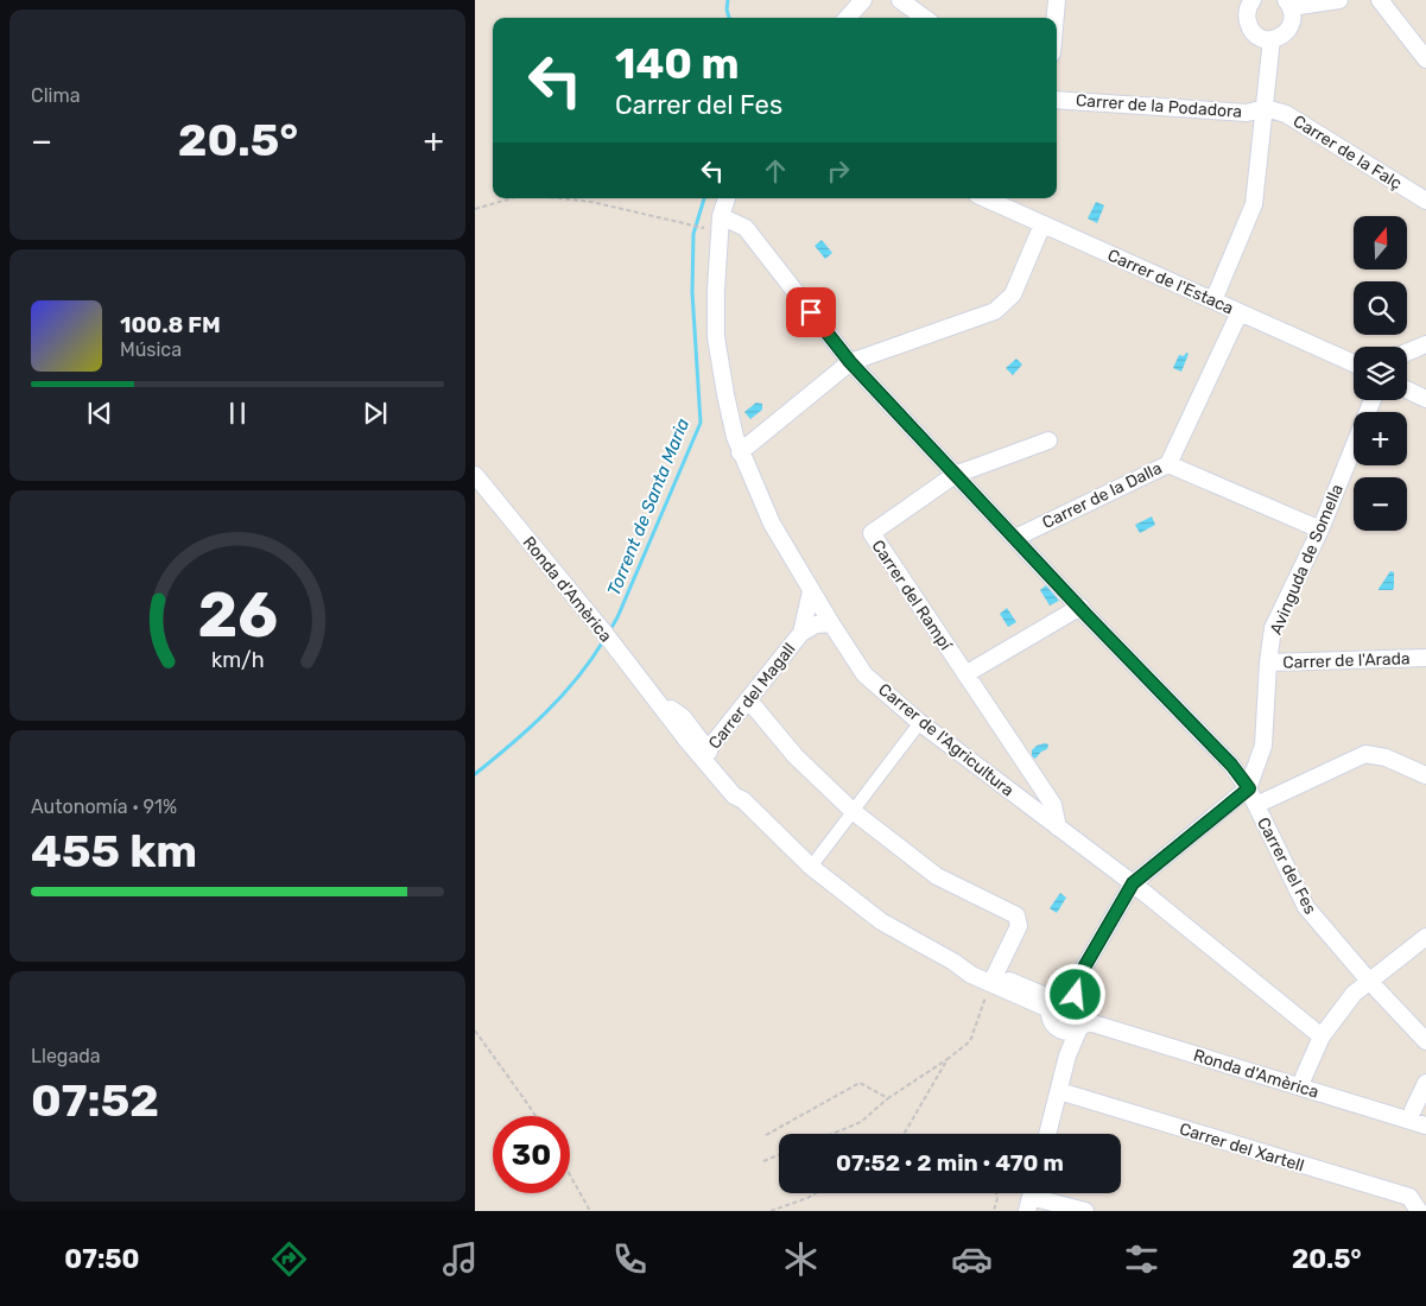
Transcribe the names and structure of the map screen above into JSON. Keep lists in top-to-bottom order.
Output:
{
  "streets": {
    "street": [
      "Carrer de la Podadora",
      "Carrer de la Falç",
      "Carrer de l'Estaca",
      "Carrer de la Dalla",
      "Avinguda de Somella",
      "Ronda d'Amèrica",
      "Carrer del Rampí",
      "Carrer de l'Arada",
      "Carrer del Magall",
      "Carrer de l'Agricultura",
      "Carrer del Fes",
      "Carrer del Xartell"
    ]
  },
  "crossings": [
    ["Carrer de la Podadora", "Carrer de la Falç"],
    ["Carrer de l'Estaca", "Carrer de la Dalla"],
    ["Carrer de la Dalla", "Carrer del Fes"],
    ["Avinguda de Somella", "Carrer de l'Arada"],
    ["Avinguda de Somella", "Carrer del Fes"],
    ["Ronda d'Amèrica", "Carrer del Magall"],
    ["Carrer del Rampí", "Carrer de l'Agricultura"],
    ["Carrer del Rampí", "Carrer del Fes"],
    ["Carrer del Magall", "Carrer de l'Agricultura"],
    ["Carrer de l'Agricultura", "Carrer del Fes"]
  ],
  "water": ["Torrent de Santa Maria"],
  "north": "top",
  "page": {
    "tile": [
      "Clima",
      ["Autonomía · 91%", "455 km"],
      ["Llegada", "07:52"]
    ],
    "turn": ["140 m", "Carrer del Fes"],
    "heat": ["−", "20.5°", "+"],
    "map_buttons": ["+", "−"],
    "song": ["100.8 FM", "Música"],
    "limit": "30",
    "trip": "07:52 · 2 min · 470 m",
    "tabs": ["07:50", "20.5°"],
    "gauge": ["26", "km/h"]
  }
}
